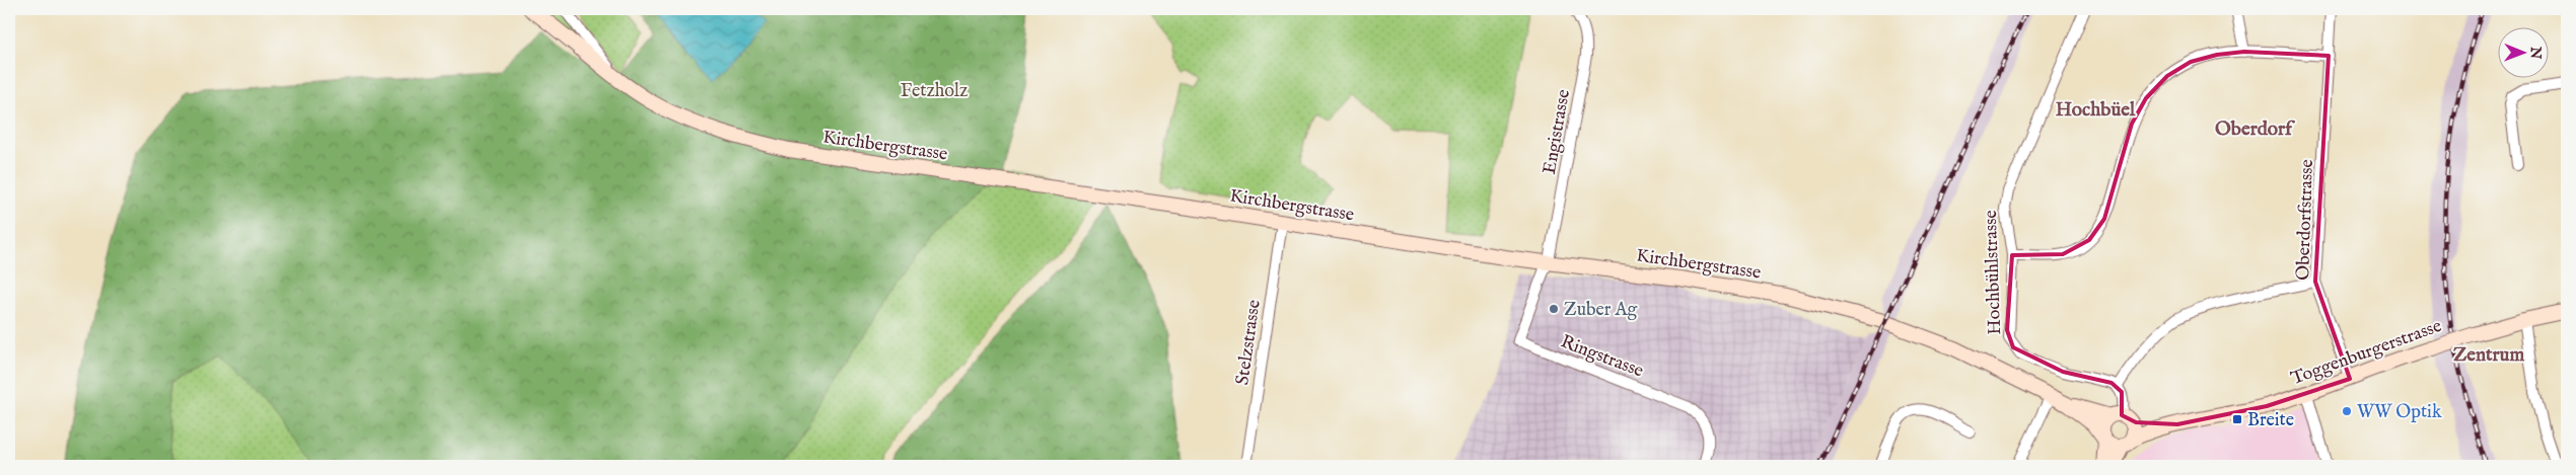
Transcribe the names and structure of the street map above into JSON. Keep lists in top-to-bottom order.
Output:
{
  "streets": {
    "main road": ["Kirchbergstrasse", "Toggenburgerstrasse"],
    "street": [
      "Engistrasse",
      "Oberdorfstrasse",
      "Hochbühlstrasse",
      "Stelzstrasse",
      "Ringstrasse"
    ]
  },
  "crossings": [
    ["Engistrasse", "Kirchbergstrasse"],
    ["Engistrasse", "Ringstrasse"],
    ["Kirchbergstrasse", "Stelzstrasse"],
    ["Kirchbergstrasse", "Toggenburgerstrasse"],
    ["Kirchbergstrasse", "Ringstrasse"],
    ["Oberdorfstrasse", "Toggenburgerstrasse"]
  ],
  "districts": ["Hochbüel", "Oberdorf", "Zentrum"],
  "parks": ["Fetzholz"],
  "places": {
    "other": ["Zuber Ag", "WW Optik"],
    "transit": ["Breite"]
  },
  "north": "right"
}
